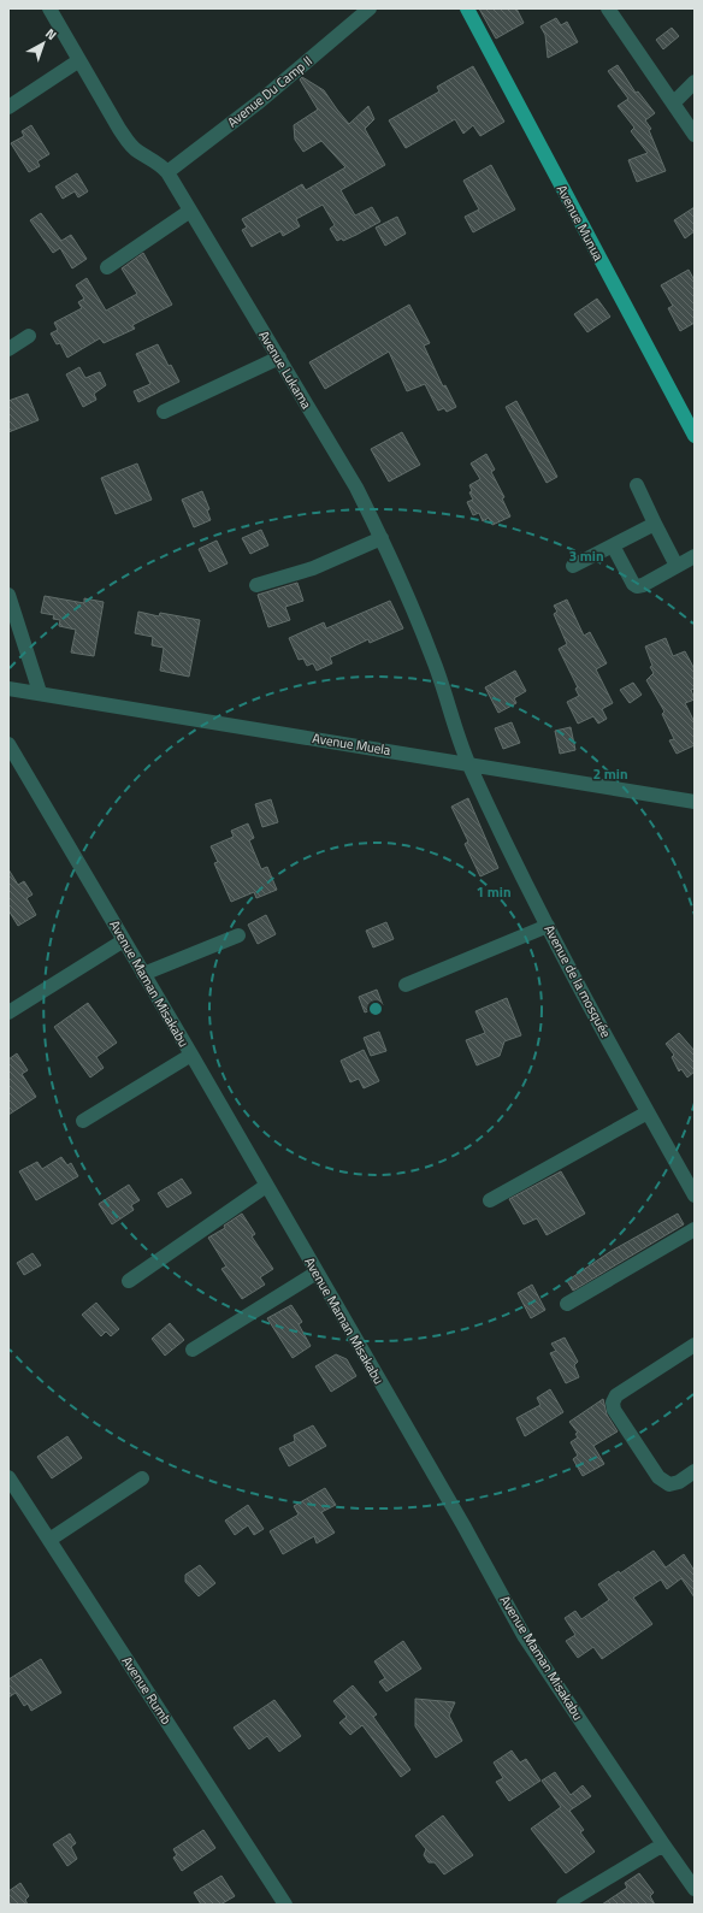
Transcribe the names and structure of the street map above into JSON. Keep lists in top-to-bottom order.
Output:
{
  "streets": {
    "main road": ["Avenue Munua"],
    "street": [
      "Avenue Du Camp II",
      "Avenue Lukama",
      "Avenue Muela",
      "Avenue de la mosquée",
      "Avenue Maman Misakabu",
      "Avenue Rumb"
    ]
  },
  "crossings": [
    ["Avenue Du Camp II", "Avenue Lukama"],
    ["Avenue Lukama", "Avenue Muela"],
    ["Avenue Lukama", "Avenue de la mosquée"],
    ["Avenue Muela", "Avenue de la mosquée"]
  ],
  "north": "top right",
  "rings": ["3 min", "2 min", "1 min"]
}
